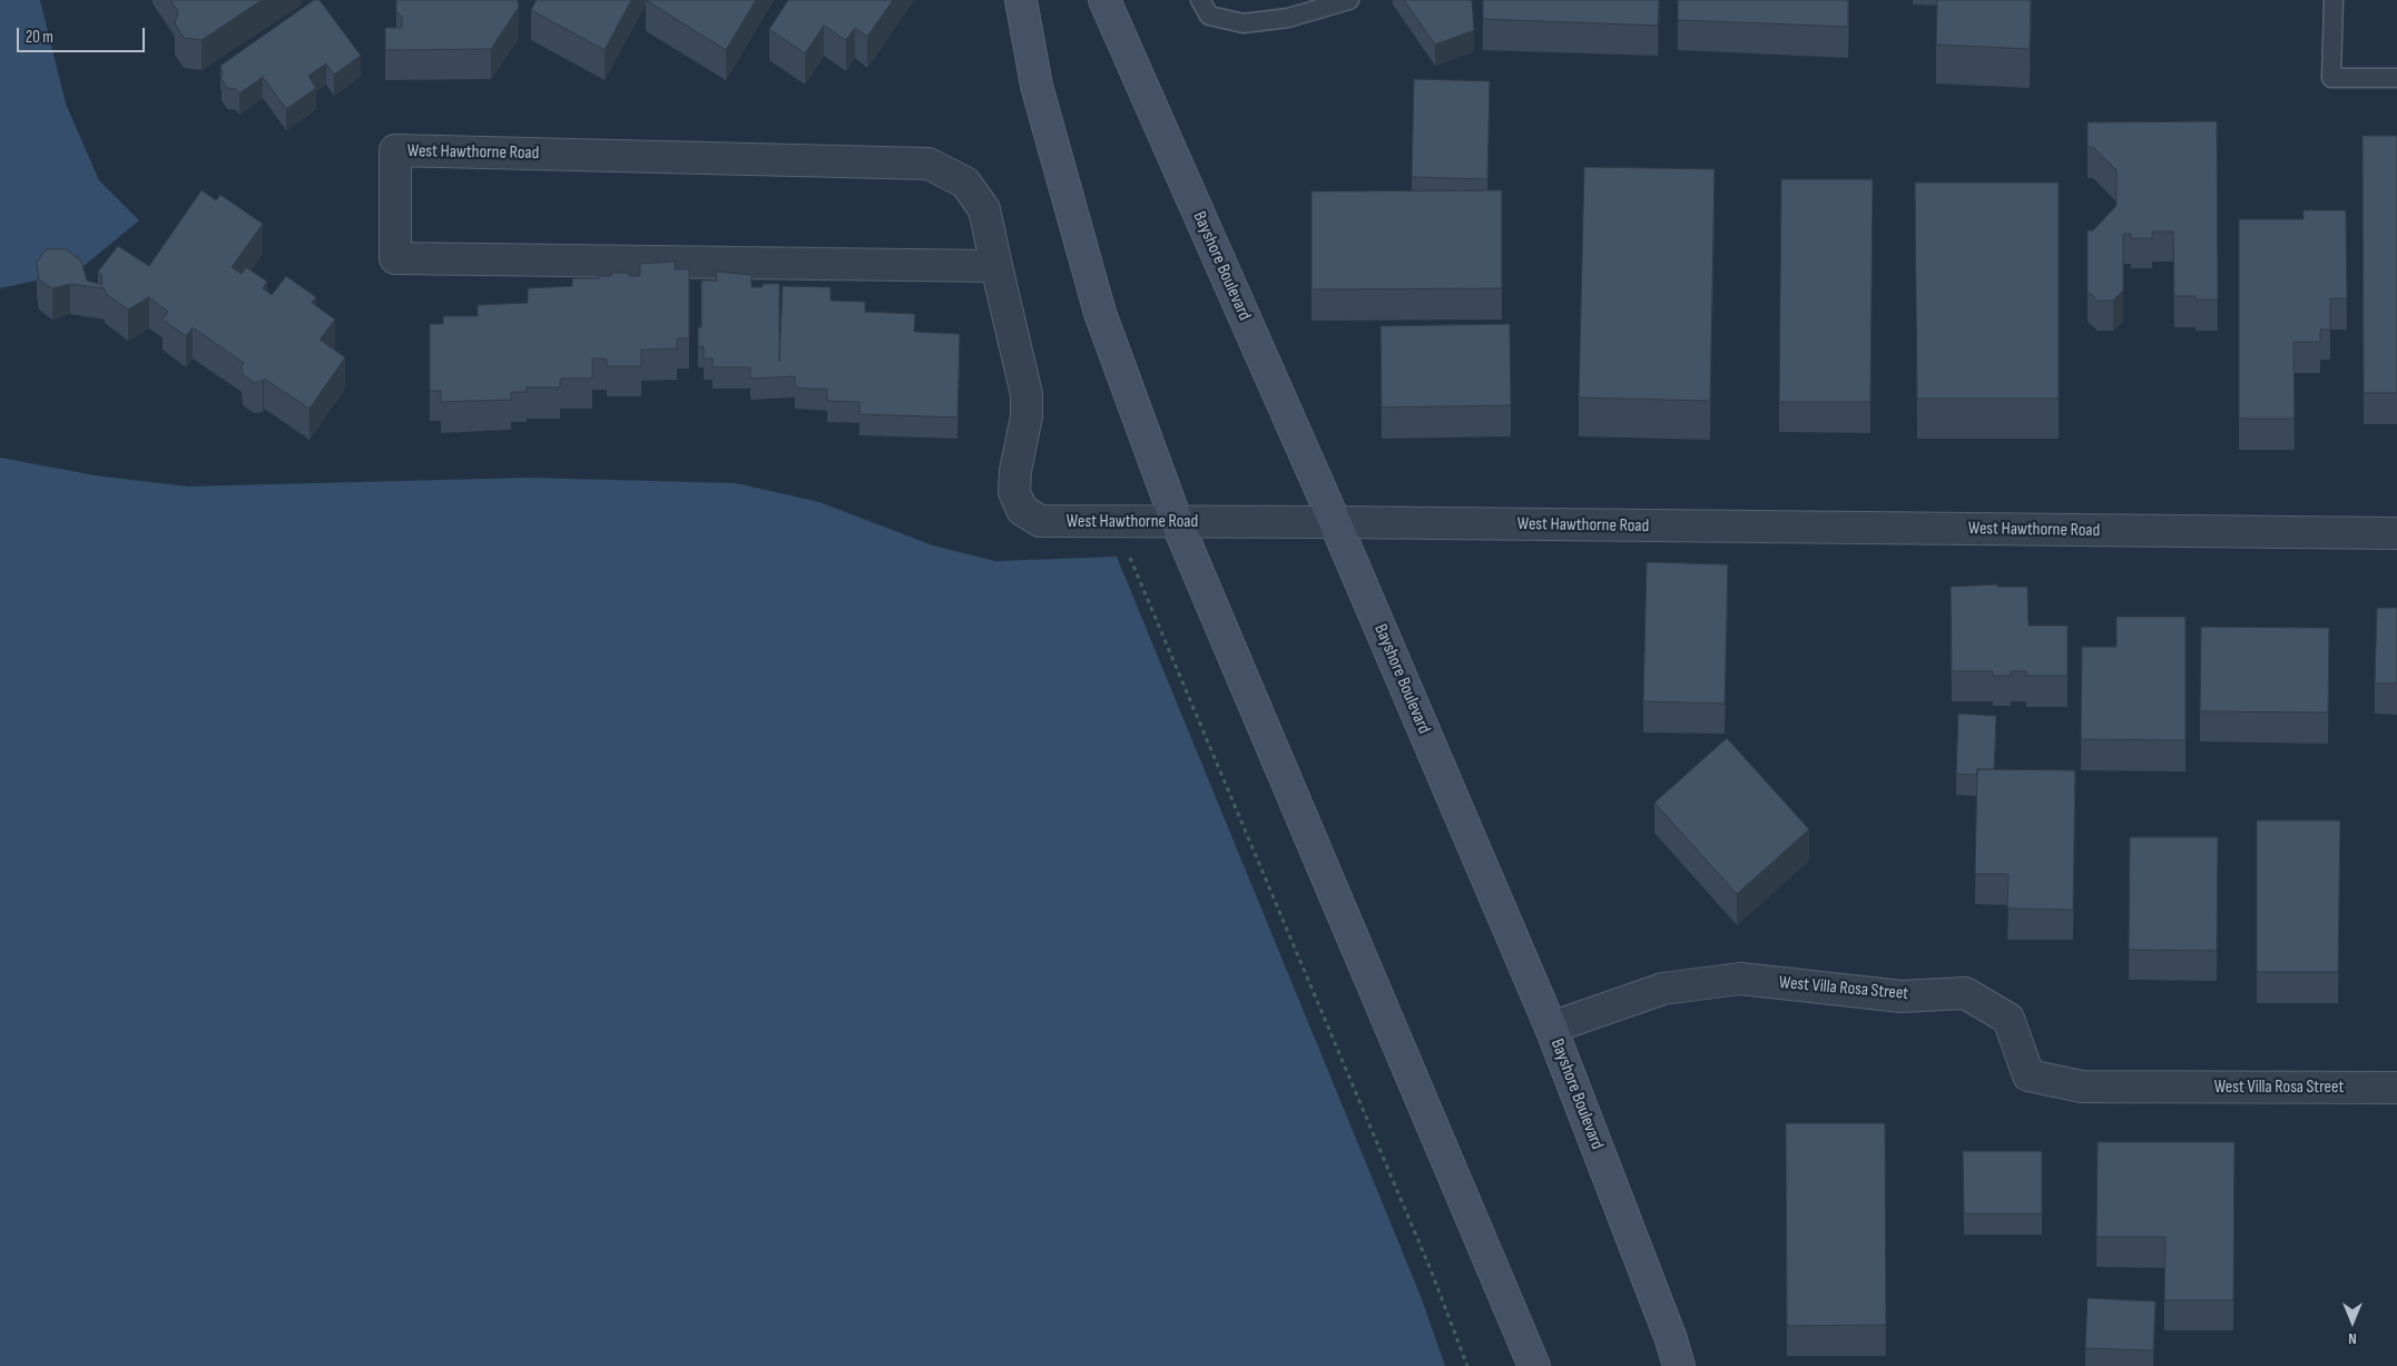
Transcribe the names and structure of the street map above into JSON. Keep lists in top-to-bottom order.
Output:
{
  "streets": {
    "main road": ["Bayshore Boulevard"],
    "street": ["West Hawthorne Road", "West Villa Rosa Street"]
  },
  "crossings": [
    ["West Hawthorne Road", "Bayshore Boulevard"],
    ["Bayshore Boulevard", "West Villa Rosa Street"]
  ],
  "scale_bar": "20 m",
  "north": "bottom"
}
